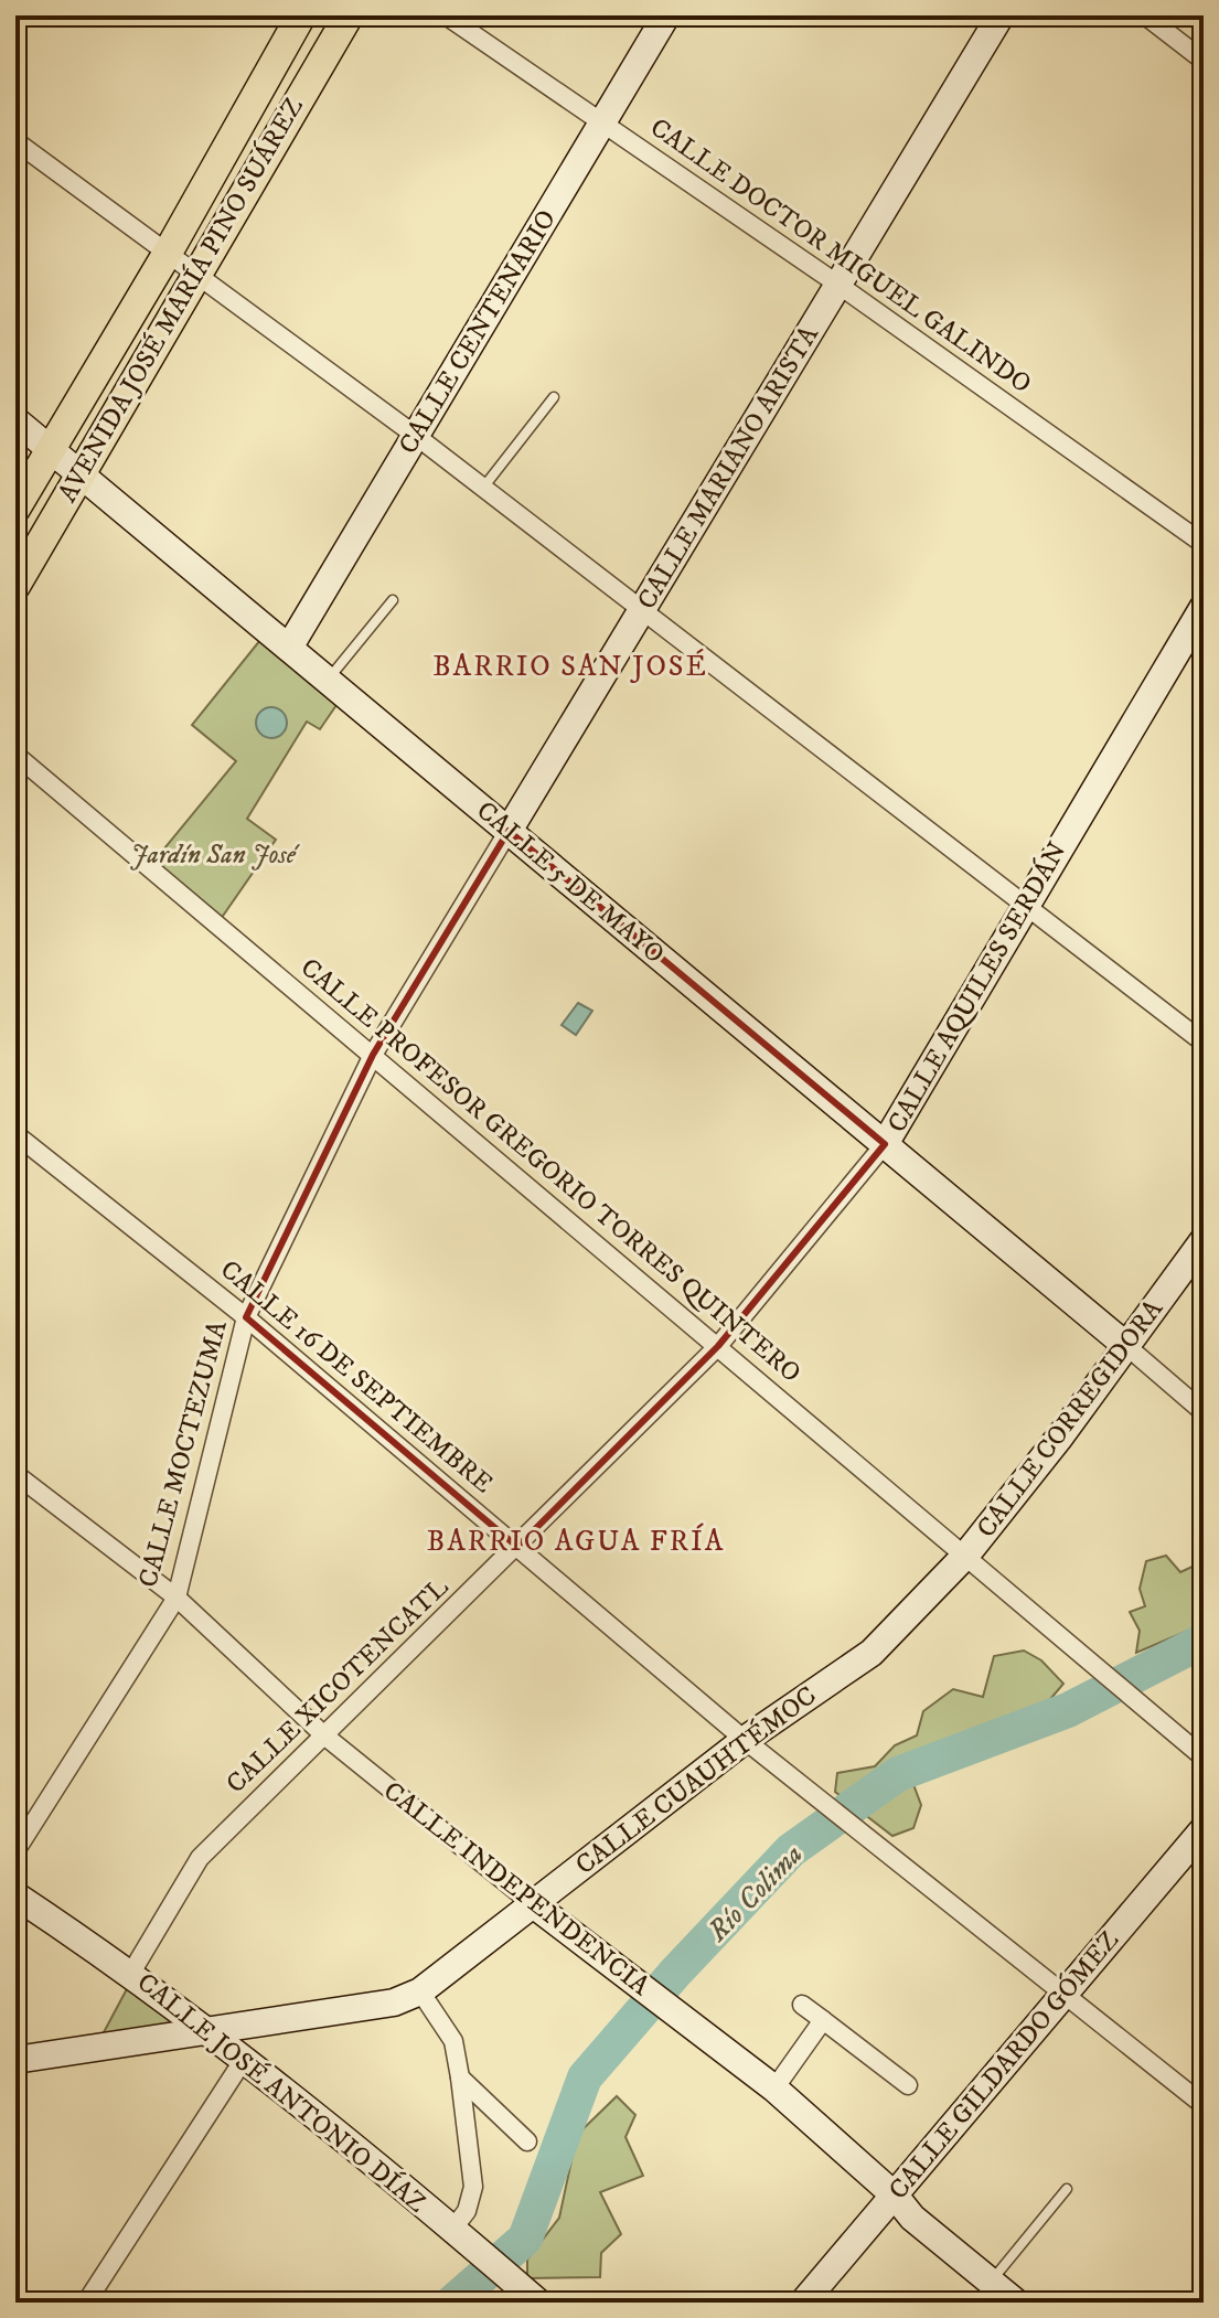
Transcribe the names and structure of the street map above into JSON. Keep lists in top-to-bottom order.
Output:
{
  "streets": {
    "main road": ["AVENIDA JOSÉ MARÍA PINO SUÁREZ"],
    "street": [
      "CALLE DOCTOR MIGUEL GALINDO",
      "CALLE CENTENARIO",
      "CALLE MARIANO ARISTA",
      "CALLE 5 DE MAYO",
      "CALLE AQUILES SERDÁN",
      "CALLE PROFESOR GREGORIO TORRES QUINTERO",
      "CALLE 16 DE SEPTIEMBRE",
      "CALLE CORREGIDORA",
      "CALLE MOCTEZUMA",
      "CALLE XICOTENCATL",
      "CALLE CUAUHTÉMOC",
      "CALLE INDEPENDENCIA",
      "CALLE GILDARDO GÓMEZ",
      "CALLE JOSÉ ANTONIO DÍAZ"
    ]
  },
  "crossings": [
    ["CALLE DOCTOR MIGUEL GALINDO", "CALLE CENTENARIO"],
    ["CALLE DOCTOR MIGUEL GALINDO", "CALLE MARIANO ARISTA"],
    ["AVENIDA JOSÉ MARÍA PINO SUÁREZ", "CALLE 5 DE MAYO"],
    ["CALLE CENTENARIO", "CALLE 5 DE MAYO"],
    ["CALLE MARIANO ARISTA", "CALLE 5 DE MAYO"],
    ["CALLE MARIANO ARISTA", "CALLE PROFESOR GREGORIO TORRES QUINTERO"],
    ["CALLE MARIANO ARISTA", "CALLE MOCTEZUMA"],
    ["CALLE 5 DE MAYO", "CALLE AQUILES SERDÁN"],
    ["CALLE 5 DE MAYO", "CALLE CORREGIDORA"],
    ["CALLE AQUILES SERDÁN", "CALLE PROFESOR GREGORIO TORRES QUINTERO"],
    ["CALLE AQUILES SERDÁN", "CALLE XICOTENCATL"],
    ["CALLE PROFESOR GREGORIO TORRES QUINTERO", "CALLE CORREGIDORA"],
    ["CALLE PROFESOR GREGORIO TORRES QUINTERO", "CALLE MOCTEZUMA"],
    ["CALLE PROFESOR GREGORIO TORRES QUINTERO", "CALLE XICOTENCATL"],
    ["CALLE PROFESOR GREGORIO TORRES QUINTERO", "CALLE CUAUHTÉMOC"],
    ["CALLE 16 DE SEPTIEMBRE", "CALLE MOCTEZUMA"],
    ["CALLE 16 DE SEPTIEMBRE", "CALLE XICOTENCATL"],
    ["CALLE 16 DE SEPTIEMBRE", "CALLE CUAUHTÉMOC"],
    ["CALLE 16 DE SEPTIEMBRE", "CALLE GILDARDO GÓMEZ"],
    ["CALLE CORREGIDORA", "CALLE CUAUHTÉMOC"],
    ["CALLE MOCTEZUMA", "CALLE INDEPENDENCIA"],
    ["CALLE XICOTENCATL", "CALLE INDEPENDENCIA"],
    ["CALLE XICOTENCATL", "CALLE JOSÉ ANTONIO DÍAZ"],
    ["CALLE CUAUHTÉMOC", "CALLE INDEPENDENCIA"],
    ["CALLE CUAUHTÉMOC", "CALLE JOSÉ ANTONIO DÍAZ"],
    ["CALLE INDEPENDENCIA", "CALLE GILDARDO GÓMEZ"]
  ],
  "districts": ["BARRIO SAN JOSÉ", "BARRIO AGUA FRÍA"],
  "water": ["Río Colima"],
  "parks": ["Jardín San José"]
}
